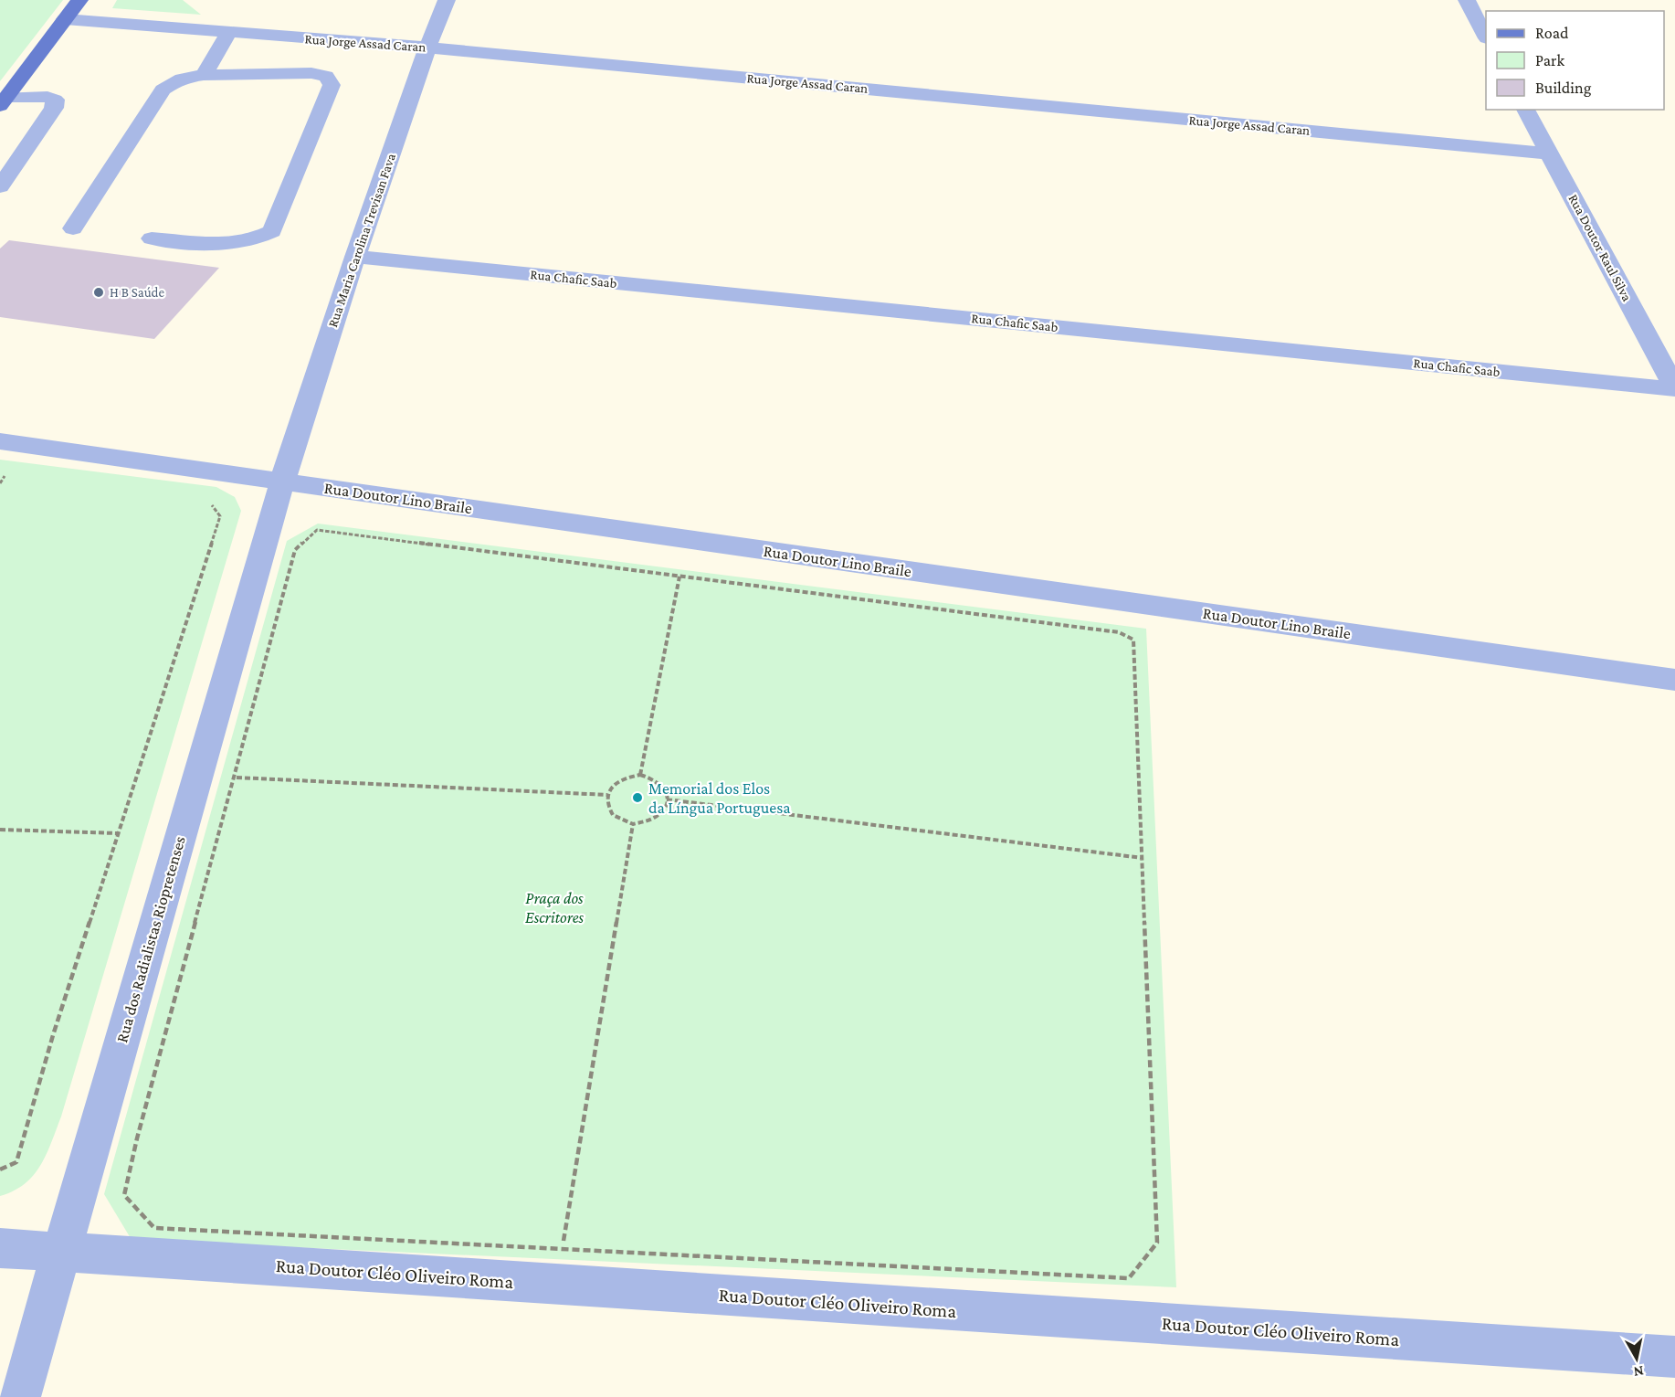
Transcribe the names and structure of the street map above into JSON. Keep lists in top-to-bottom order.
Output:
{
  "streets": {
    "street": [
      "Rua Jorge Assad Caran",
      "Rua Maria Carolina Trevisan Fava",
      "Rua Doutor Raul Silva",
      "Rua Chafic Saab",
      "Rua Doutor Lino Braile",
      "Rua dos Radialistas Riopretenses",
      "Rua Doutor Cléo Oliveiro Roma"
    ]
  },
  "crossings": [
    ["Rua Jorge Assad Caran", "Rua Maria Carolina Trevisan Fava"],
    ["Rua Jorge Assad Caran", "Rua Doutor Raul Silva"],
    ["Rua Maria Carolina Trevisan Fava", "Rua Chafic Saab"],
    ["Rua Maria Carolina Trevisan Fava", "Rua Doutor Lino Braile"],
    ["Rua Maria Carolina Trevisan Fava", "Rua dos Radialistas Riopretenses"],
    ["Rua Doutor Raul Silva", "Rua Chafic Saab"],
    ["Rua Doutor Lino Braile", "Rua dos Radialistas Riopretenses"],
    ["Rua dos Radialistas Riopretenses", "Rua Doutor Cléo Oliveiro Roma"]
  ],
  "parks": ["Praça dos Escritores"],
  "places": ["H B Saúde", "Memorial dos Elos da Língua Portuguesa"],
  "legend": ["Road", "Park", "Building"],
  "north": "bottom"
}
